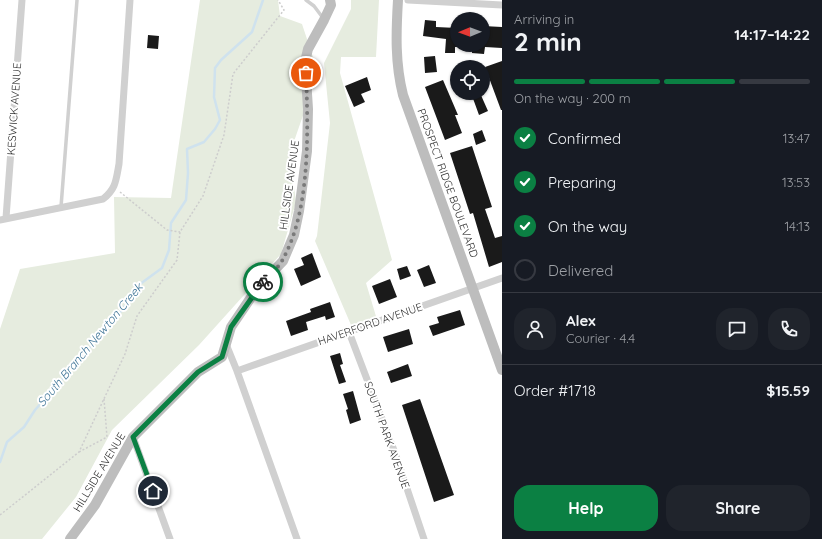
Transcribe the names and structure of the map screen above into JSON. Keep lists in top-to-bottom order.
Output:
{
  "streets": {
    "street": [
      "KESWICK AVENUE",
      "PROSPECT RIDGE BOULEVARD",
      "HILLSIDE AVENUE",
      "HAVERFORD AVENUE",
      "SOUTH PARK AVENUE"
    ]
  },
  "crossings": [
    ["PROSPECT RIDGE BOULEVARD", "HAVERFORD AVENUE"],
    ["HAVERFORD AVENUE", "SOUTH PARK AVENUE"]
  ],
  "water": ["South Branch Newton Creek"],
  "north": "left",
  "page": {
    "heading": ["2 min", "Arriving in", "14:17–14:22"],
    "panel": [
      "Alex",
      "Courier · 4.4",
      "Order #1718",
      "$15.59"
    ],
    "bar": "On the way · 200 m",
    "list": [
      ["Confirmed", "13:47"],
      ["Preparing", "13:53"],
      ["On the way", "14:13"],
      "Delivered"
    ],
    "buttons": ["Help", "Share"]
  }
}
